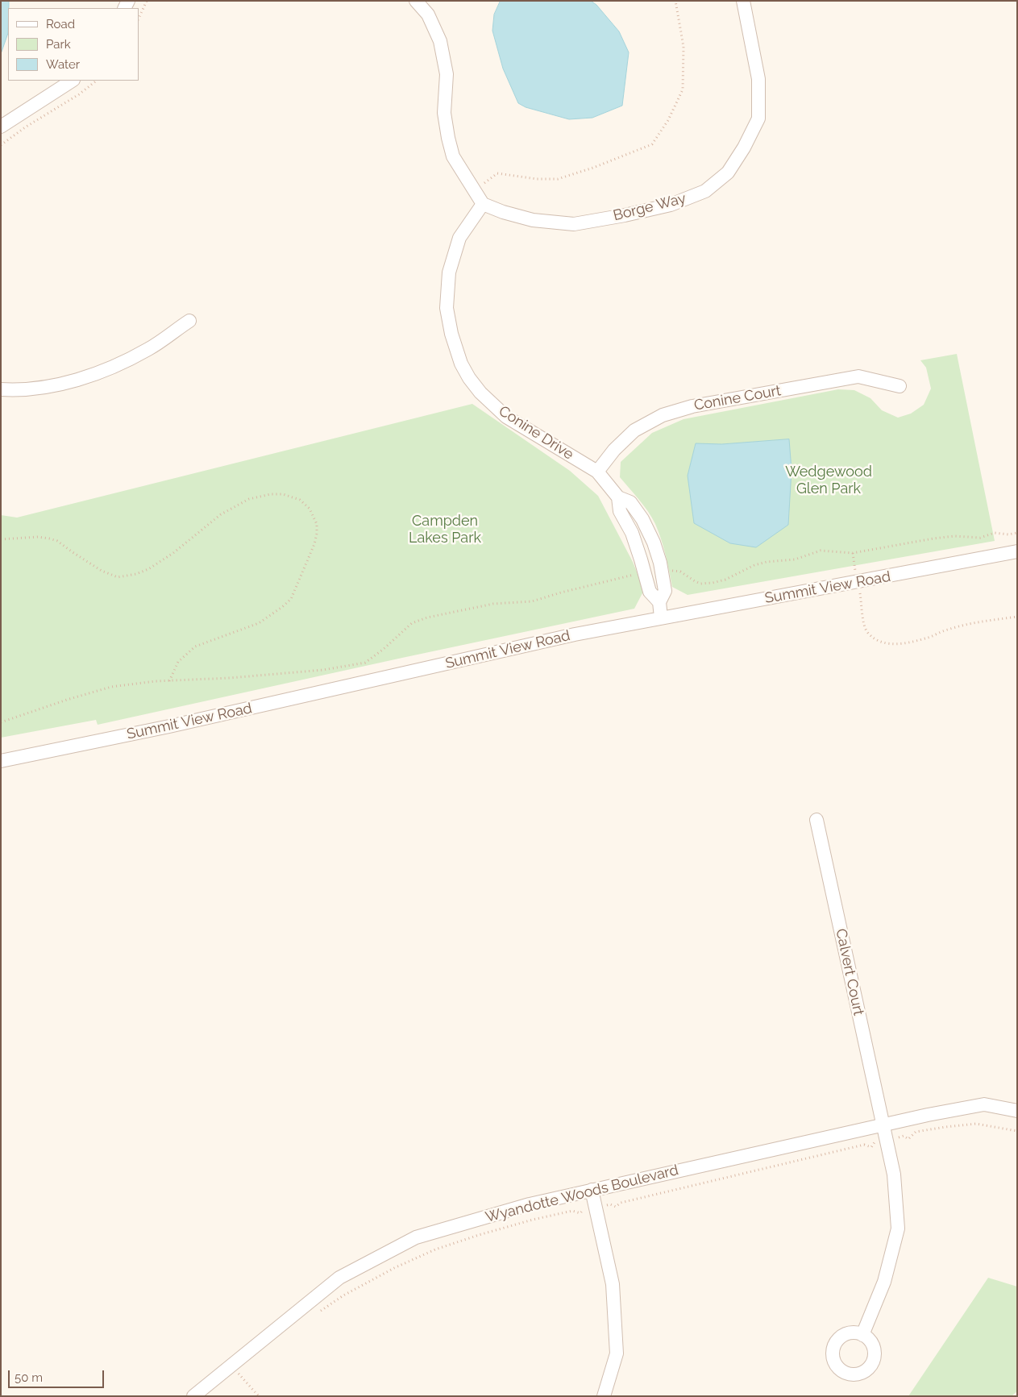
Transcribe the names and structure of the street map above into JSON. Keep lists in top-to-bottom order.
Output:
{
  "streets": {
    "street": [
      "Borge Way",
      "Conine Court",
      "Conine Drive",
      "Summit View Road",
      "Calvert Court",
      "Wyandotte Woods Boulevard"
    ]
  },
  "crossings": [
    ["Borge Way", "Conine Drive"],
    ["Conine Court", "Conine Drive"],
    ["Conine Drive", "Summit View Road"],
    ["Calvert Court", "Wyandotte Woods Boulevard"]
  ],
  "parks": ["Wedgewood Glen Park", "Campden Lakes Park"],
  "legend": ["Road", "Park", "Water"],
  "scale_bar": "50 m"
}
